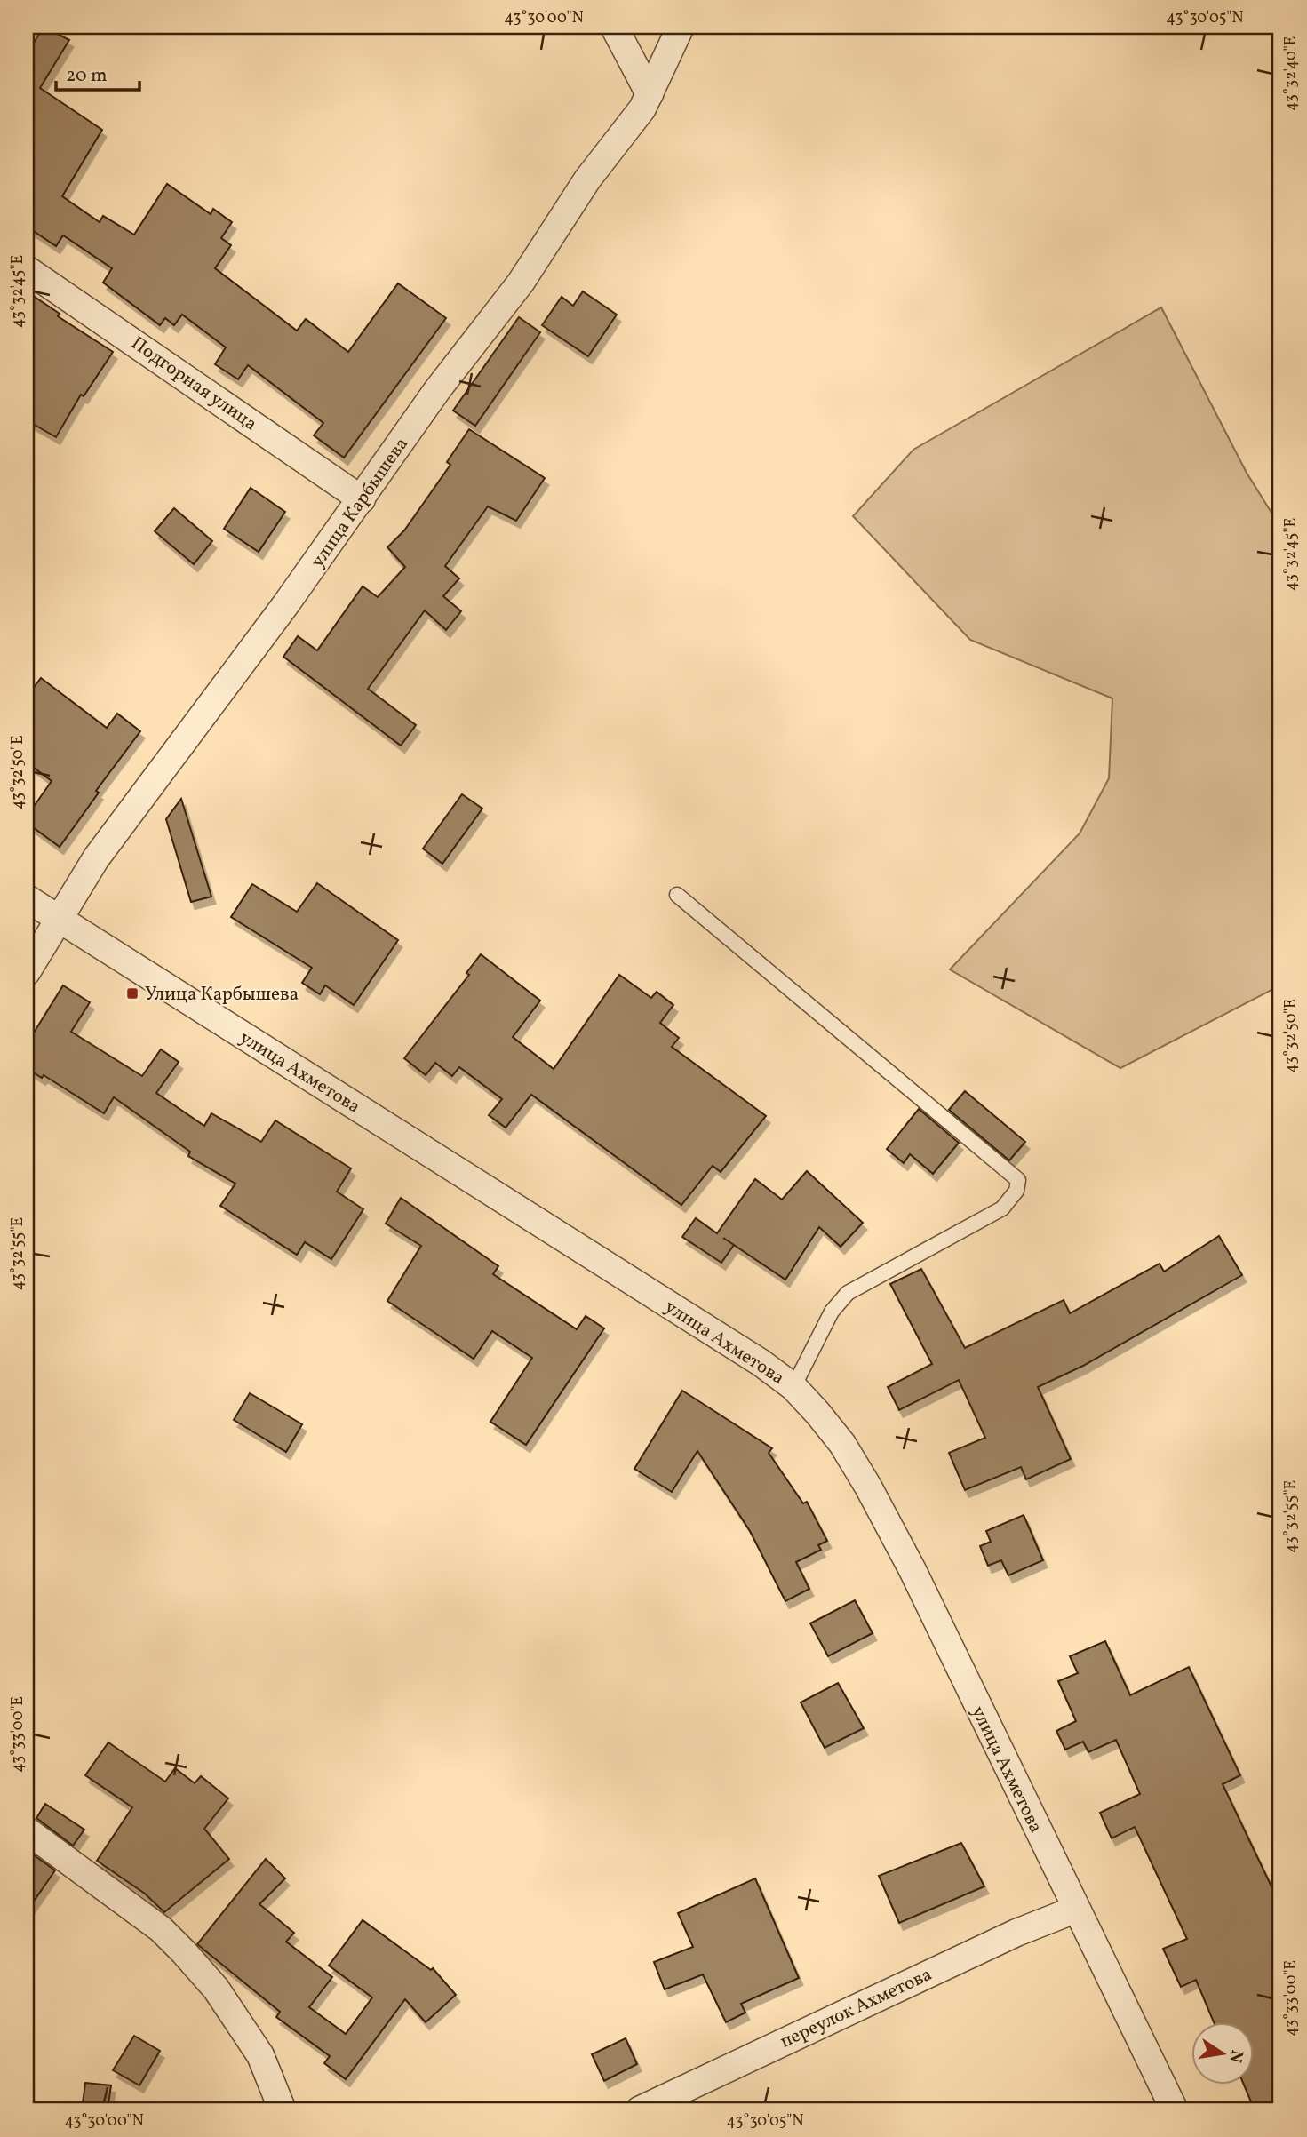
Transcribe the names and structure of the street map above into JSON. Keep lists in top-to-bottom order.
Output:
{
  "streets": {
    "street": [
      "Подгорная улица",
      "улица Карбышева",
      "улица Ахметова",
      "переулок Ахметова"
    ]
  },
  "crossings": [
    ["Подгорная улица", "улица Карбышева"],
    ["улица Карбышева", "улица Ахметова"],
    ["улица Ахметова", "переулок Ахметова"]
  ],
  "places": {
    "transit": ["Улица Карбышева"]
  },
  "scale_bar": "20 m",
  "north": "right",
  "coordinates": [
    "43°30'00\"N",
    "43°30'05\"N",
    "43°32'40\"E",
    "43°32'45\"E",
    "43°32'50\"E",
    "43°32'55\"E",
    "43°33'00\"E"
  ]
}
